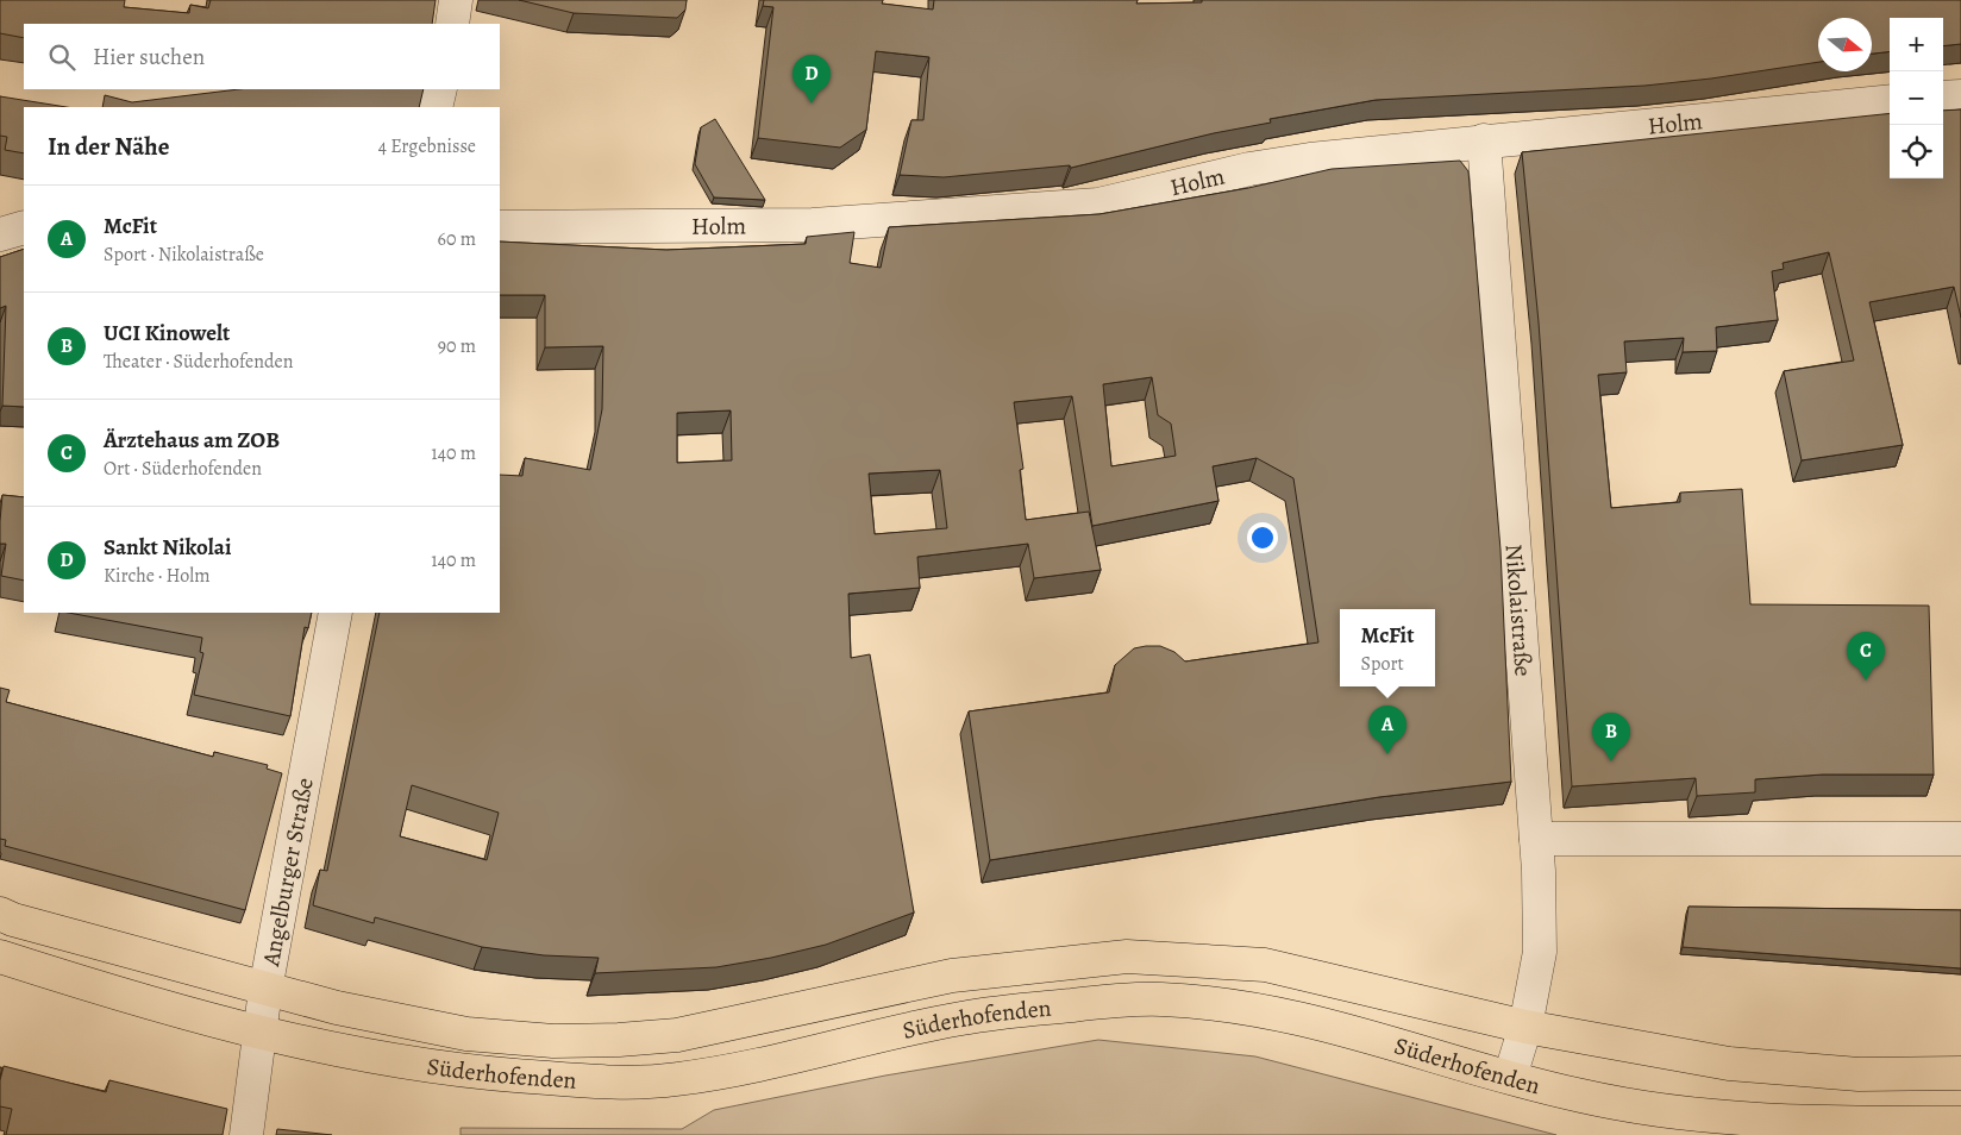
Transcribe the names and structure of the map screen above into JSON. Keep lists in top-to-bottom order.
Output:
{
  "streets": {
    "main road": ["Süderhofenden"],
    "street": ["Holm", "Nikolaistraße", "Angelburger Straße"]
  },
  "crossings": [
    ["Holm", "Nikolaistraße"],
    ["Nikolaistraße", "Süderhofenden"],
    ["Angelburger Straße", "Süderhofenden"]
  ],
  "north": "right",
  "page": {
    "map_buttons": ["+", "−"],
    "search": "Hier suchen",
    "pins": [
      "D",
      "C",
      "A",
      "B"
    ],
    "heading": ["In der Nähe", "4 Ergebnisse"],
    "list": [
      {
        "mark": "A",
        "name": "McFit",
        "note": "Sport · Nikolaistraße",
        "value": "60 m"
      },
      {
        "mark": "B",
        "name": "UCI Kinowelt",
        "note": "Theater · Süderhofenden",
        "value": "90 m"
      },
      {
        "mark": "C",
        "name": "Ärztehaus am ZOB",
        "note": "Ort · Süderhofenden",
        "value": "140 m"
      },
      {
        "mark": "D",
        "name": "Sankt Nikolai",
        "note": "Kirche · Holm",
        "value": "140 m"
      }
    ],
    "popup": ["McFit", "Sport"]
  }
}
